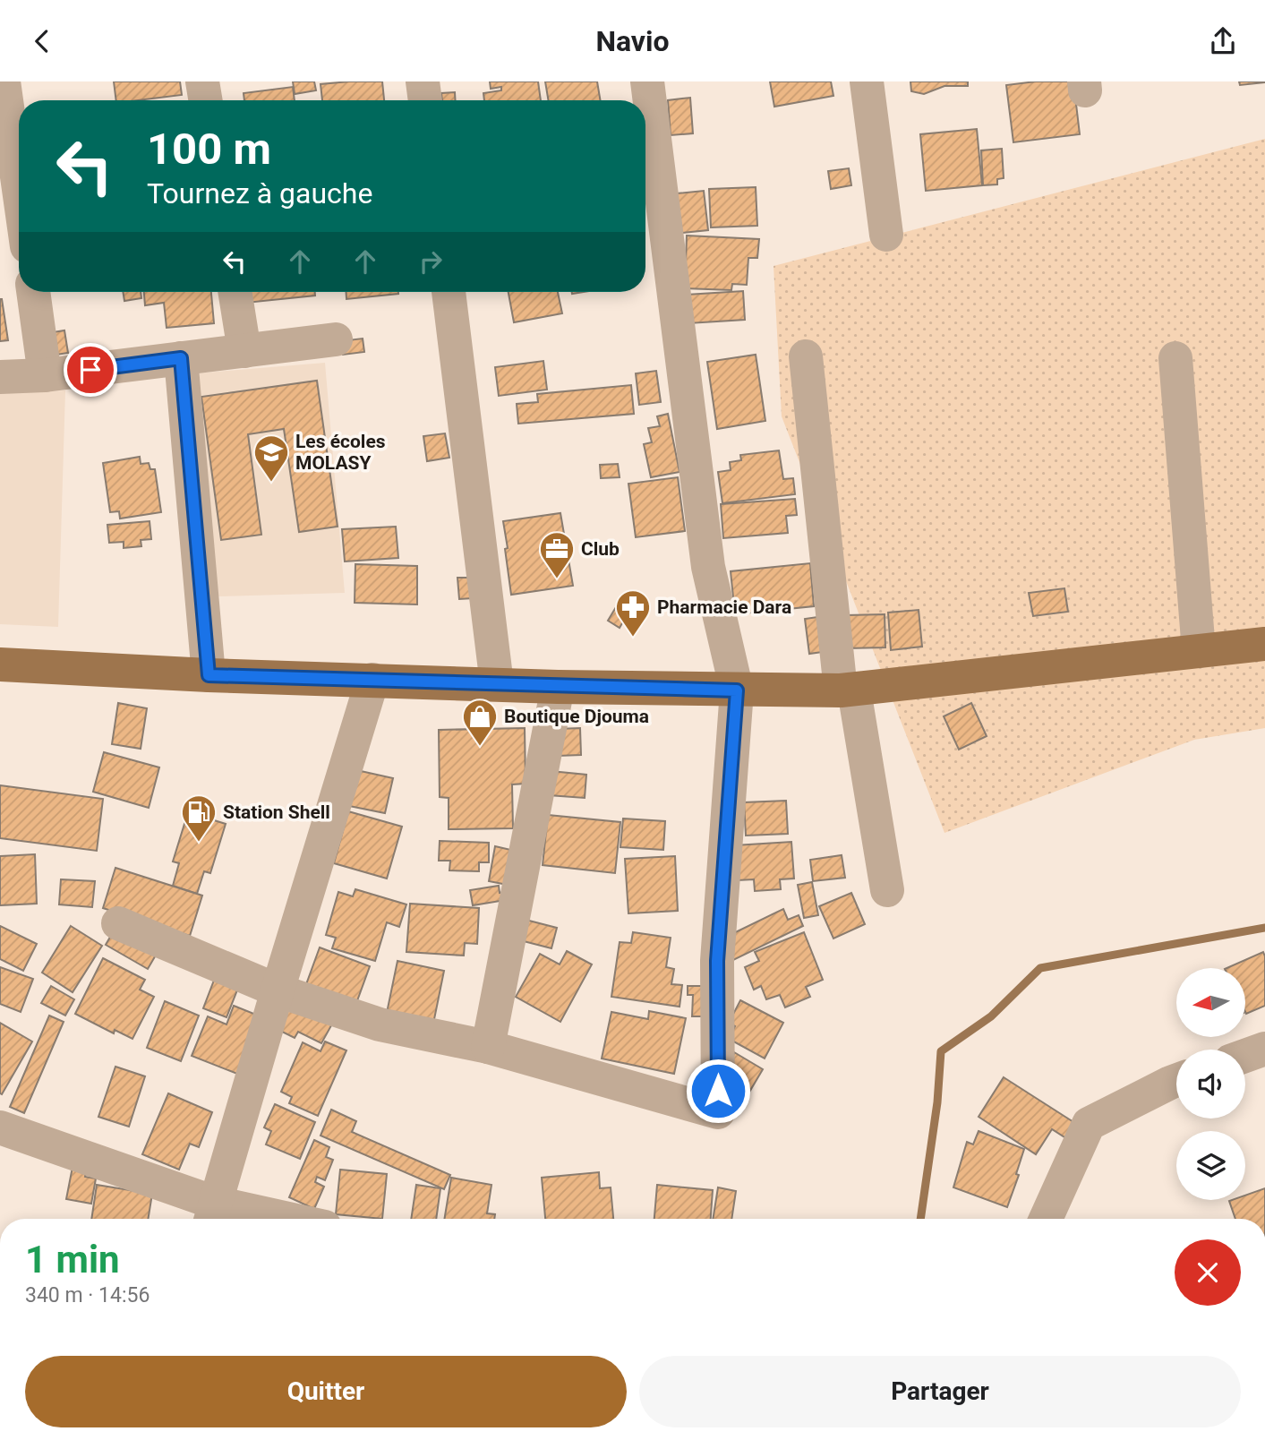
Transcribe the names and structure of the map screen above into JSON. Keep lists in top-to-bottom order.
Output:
{
  "places": {
    "school or university": ["Les écoles MOLASY"],
    "office": ["Club"],
    "pharmacy": ["Pharmacie Dara"],
    "shop": ["Boutique Djouma"],
    "fuel station": ["Station Shell"]
  },
  "north": "left",
  "page": {
    "header": "Navio",
    "turn": ["100 m", "Tournez à gauche"],
    "heading": ["1 min", "340 m · 14:56"],
    "buttons": ["Quitter", "Partager"]
  }
}
